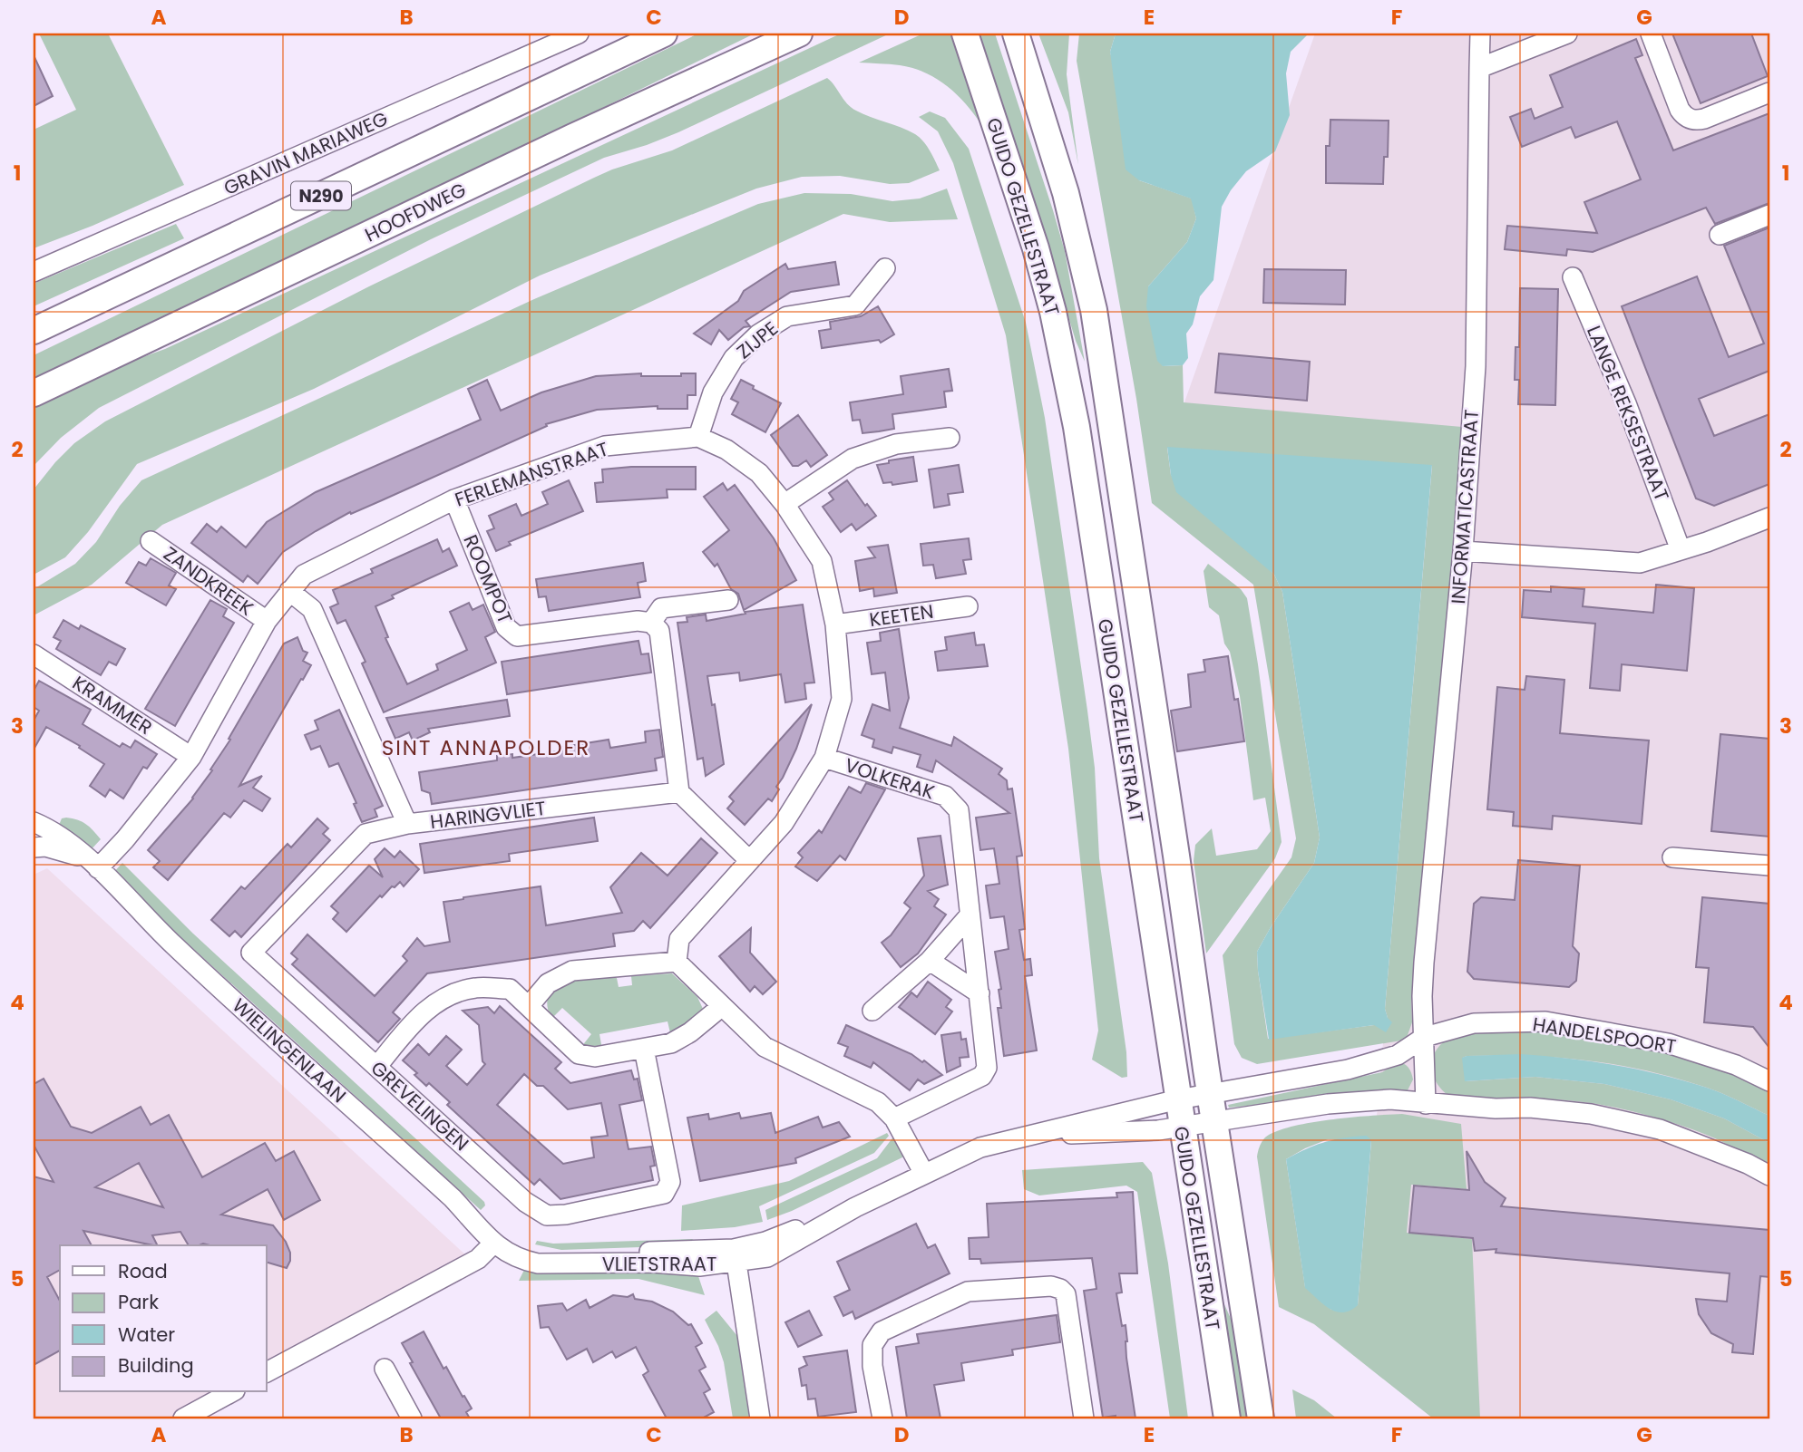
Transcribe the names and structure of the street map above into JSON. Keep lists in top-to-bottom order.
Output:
{
  "streets": {
    "main road": ["N290", "HOOFDWEG", "GUIDO GEZELLESTRAAT"],
    "street": [
      "GRAVIN MARIAWEG",
      "ZIJPE",
      "LANGE REKSESTRAAT",
      "FERLEMANSTRAAT",
      "INFORMATICASTRAAT",
      "ROOMPOT",
      "ZANDKREEK",
      "KEETEN",
      "KRAMMER",
      "VOLKERAK",
      "HARINGVLIET",
      "HANDELSPOORT",
      "WIELINGENLAAN",
      "GREVELINGEN",
      "VLIETSTRAAT"
    ]
  },
  "crossings": [
    ["GUIDO GEZELLESTRAAT", "VLIETSTRAAT"],
    ["ZIJPE", "FERLEMANSTRAAT"],
    ["FERLEMANSTRAAT", "ROOMPOT"],
    ["FERLEMANSTRAAT", "ZANDKREEK"],
    ["FERLEMANSTRAAT", "KRAMMER"],
    ["FERLEMANSTRAAT", "HARINGVLIET"],
    ["FERLEMANSTRAAT", "WIELINGENLAAN"],
    ["INFORMATICASTRAAT", "HANDELSPOORT"],
    ["HARINGVLIET", "GREVELINGEN"],
    ["WIELINGENLAAN", "VLIETSTRAAT"]
  ],
  "districts": ["SINT ANNAPOLDER"],
  "legend": [
    "Road",
    "Park",
    "Water",
    "Building"
  ],
  "grid": {
    "columns": [
      "A",
      "B",
      "C",
      "D",
      "E",
      "F",
      "G"
    ],
    "rows": [
      "1",
      "2",
      "3",
      "4",
      "5"
    ]
  }
}
